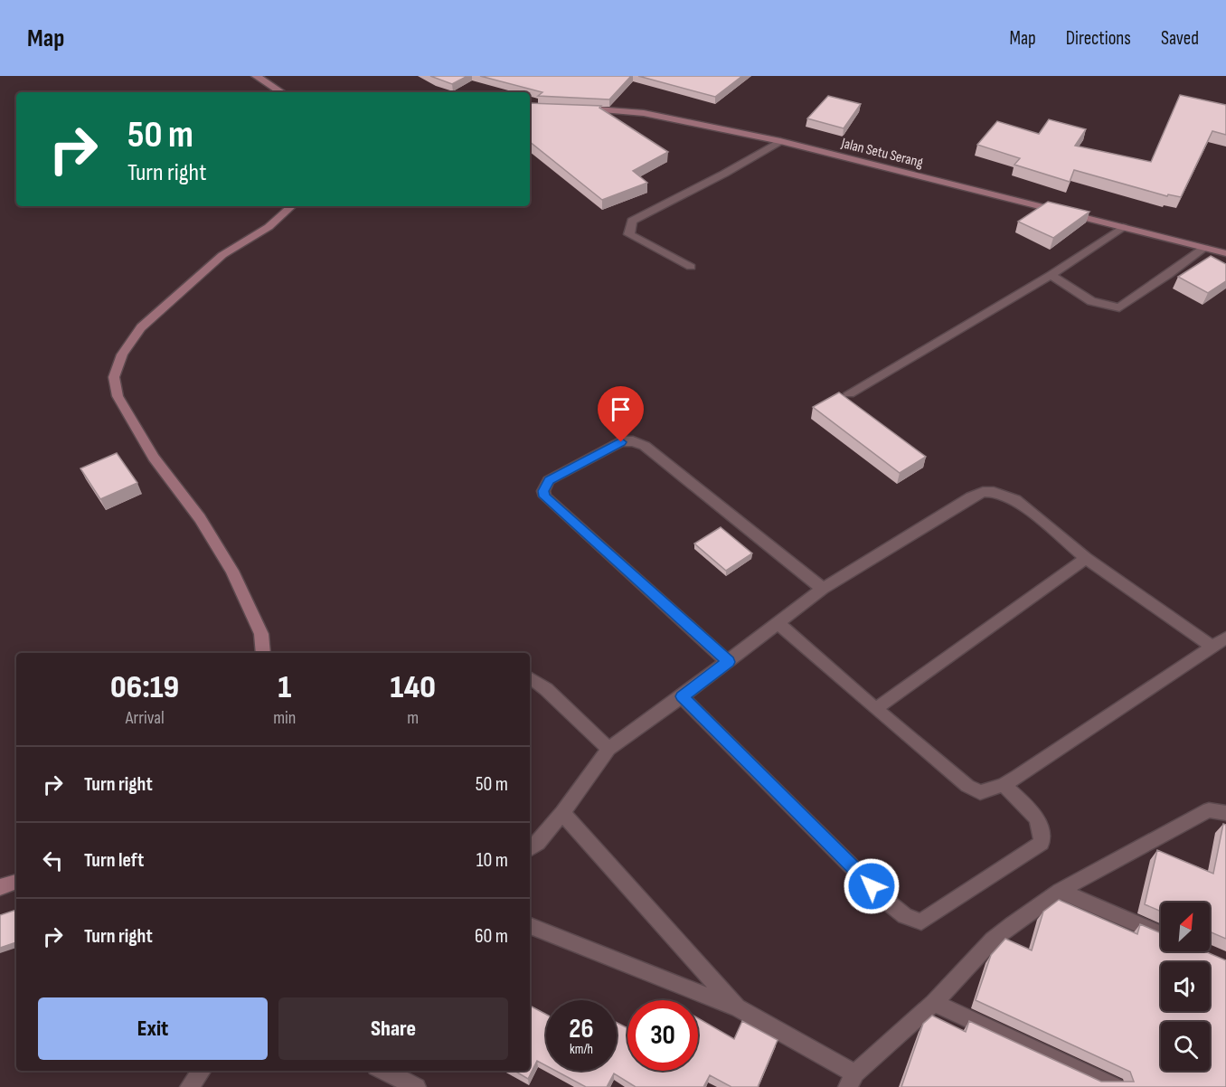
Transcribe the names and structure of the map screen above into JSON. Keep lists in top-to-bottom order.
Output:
{
  "streets": {
    "street": ["Jalan Setu Serang"]
  },
  "north": "top right",
  "page": {
    "header": "Map",
    "nav": ["Map", "Directions", "Saved"],
    "turn": ["50 m", "Turn right"],
    "eta": [
      "06:19",
      "Arrival",
      "1",
      "min",
      "140",
      "m"
    ],
    "list": [
      {
        "name": "Turn right",
        "value": "50 m"
      },
      {
        "name": "Turn left",
        "value": "10 m"
      },
      {
        "name": "Turn right",
        "value": "60 m"
      }
    ],
    "buttons": ["Exit", "Share"],
    "speed": "26 km/h",
    "limit": "30"
  }
}
